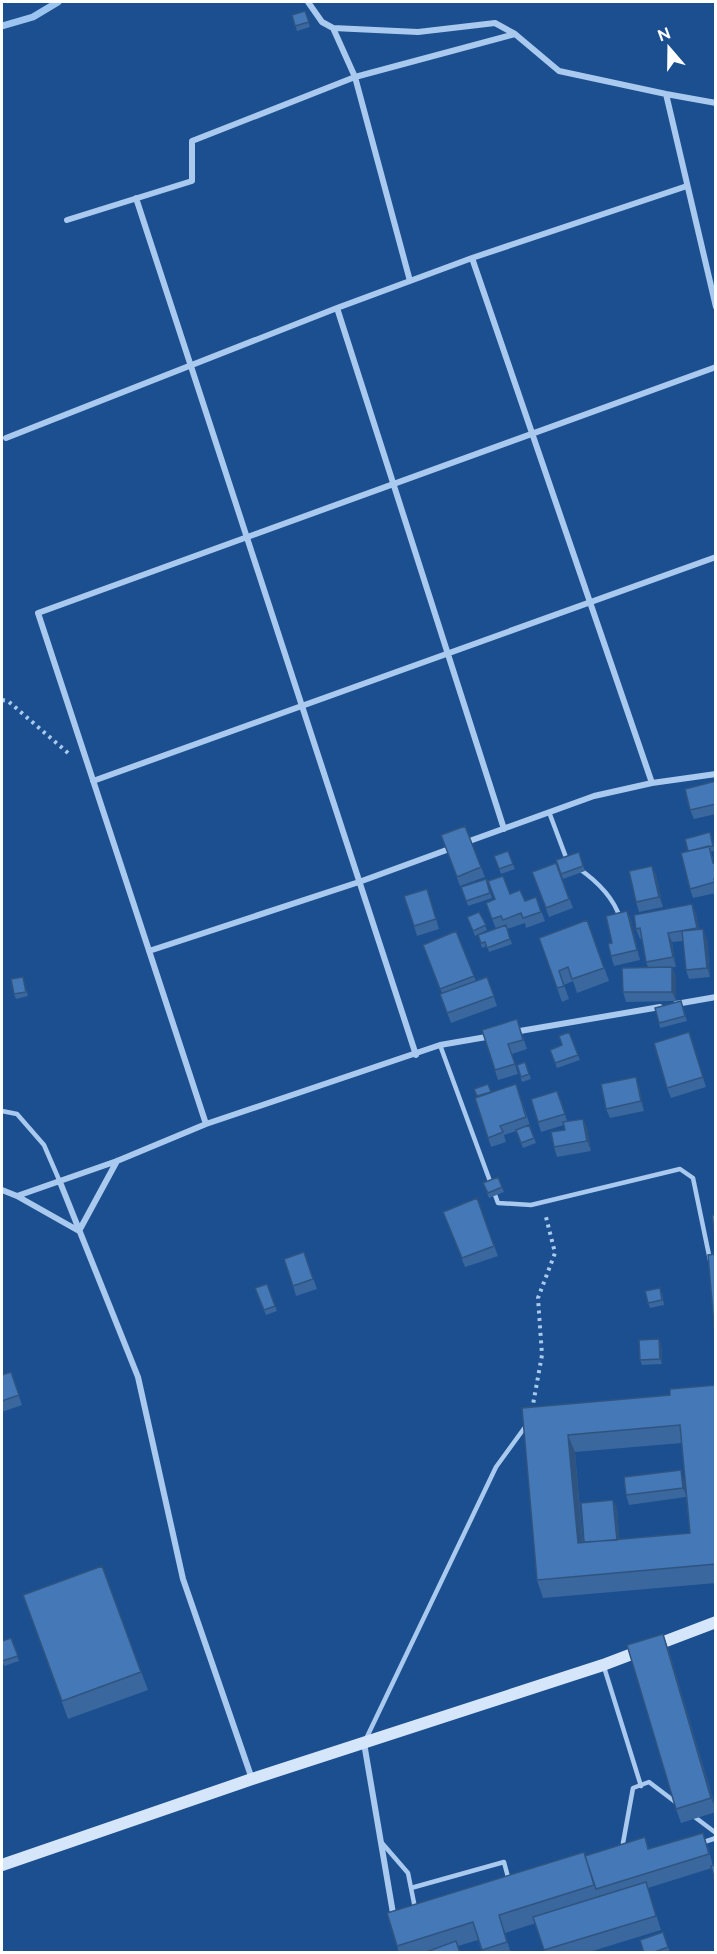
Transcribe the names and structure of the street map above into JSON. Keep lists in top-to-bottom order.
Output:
{
  "north": "top"
}
